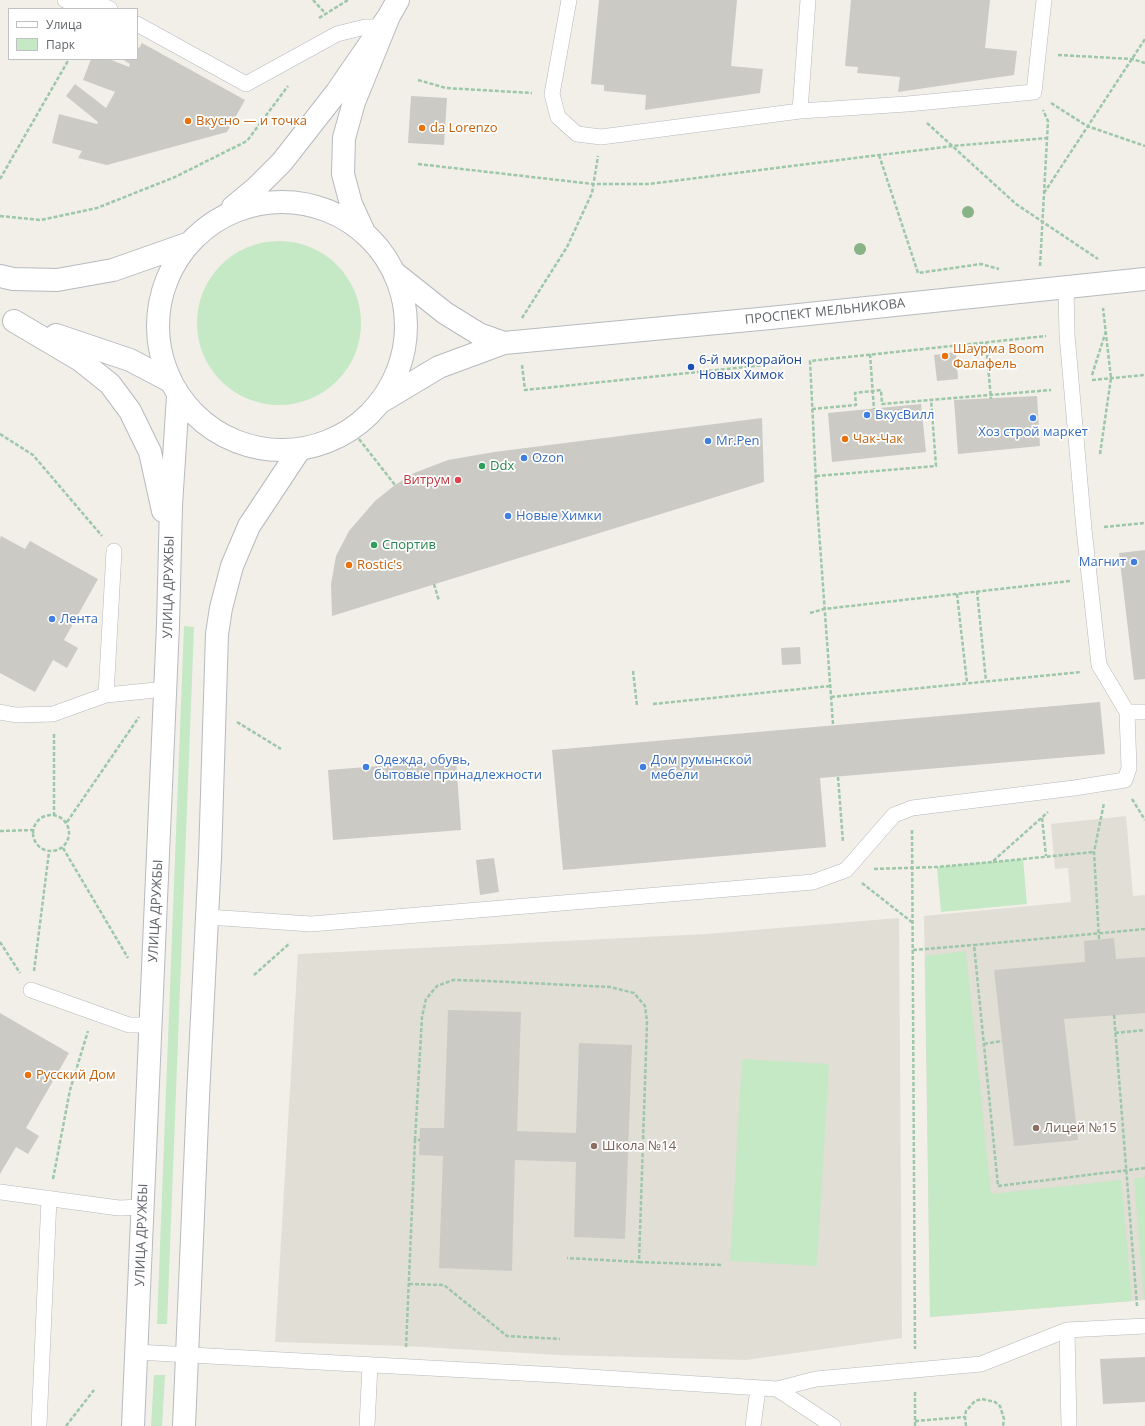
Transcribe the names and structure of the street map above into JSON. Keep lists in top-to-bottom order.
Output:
{
  "streets": {
    "main road": ["ПРОСПЕКТ МЕЛЬНИКОВА", "УЛИЦА ДРУЖБЫ"]
  },
  "places": [
    "Вкусно — и точка",
    "da Lorenzo",
    "Шаурма Boom Фалафель",
    "6-й микрорайон Новых Химок",
    "ВкусВилл",
    "Хоз строй маркет",
    "Чак-Чак",
    "Mr.Pen",
    "Ozon",
    "Ddx",
    "Витрум",
    "Новые Химки",
    "Спортив",
    "Магнит",
    "Rostic's",
    "Лента",
    "Одежда, обувь, бытовые принадлежности",
    "Дом румынской мебели",
    "Русский Дом",
    "Лицей №15",
    "Школа №14"
  ],
  "legend": ["Улица", "Парк"]
}
